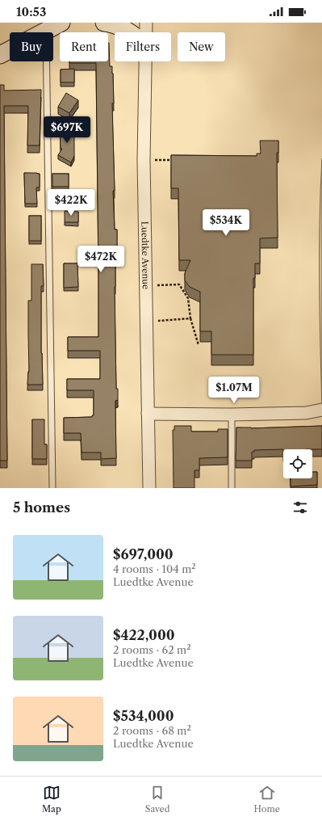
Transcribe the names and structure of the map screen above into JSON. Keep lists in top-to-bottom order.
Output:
{
  "streets": {
    "street": ["Luedtke Avenue"]
  },
  "page": {
    "status": "10:53",
    "chip": [
      "Buy",
      "Rent",
      "Filters",
      "New"
    ],
    "price": [
      "$697K",
      "$422K",
      "$534K",
      "$472K",
      "$1.07M"
    ],
    "heading": "5 homes",
    "list": [
      {
        "name": "$697,000",
        "note": "4 rooms · 104 m² · Luedtke Avenue"
      },
      {
        "name": "$422,000",
        "note": "2 rooms · 62 m² · Luedtke Avenue"
      },
      {
        "name": "$534,000",
        "note": "2 rooms · 68 m² · Luedtke Avenue"
      }
    ],
    "tabs": ["Map", "Saved", "Home"]
  }
}
